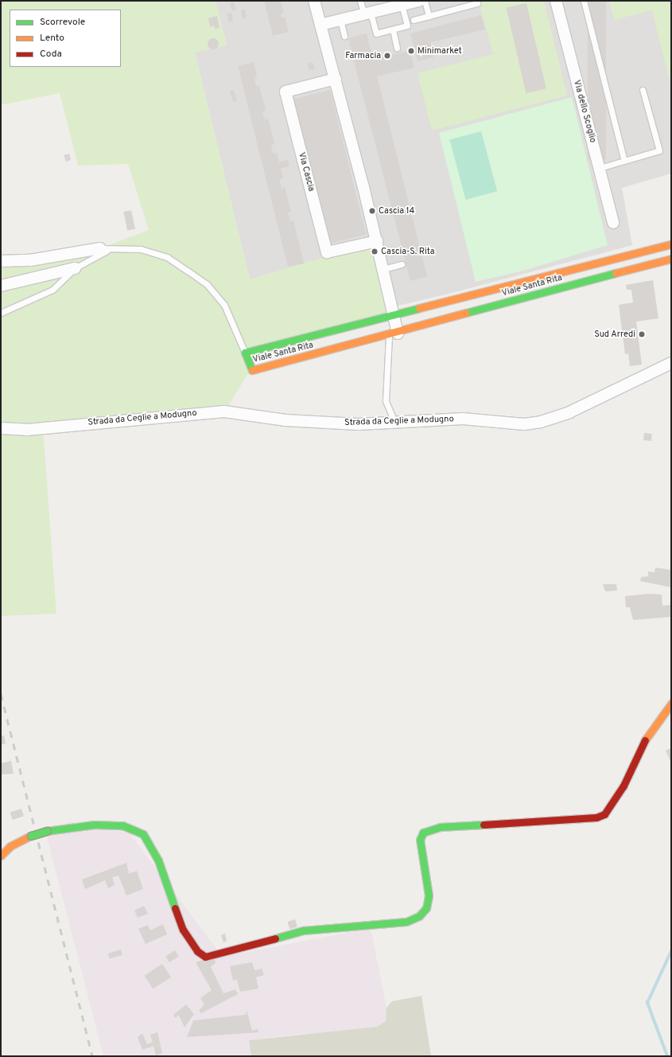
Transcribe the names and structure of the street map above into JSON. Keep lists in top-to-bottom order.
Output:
{
  "streets": {
    "street": [
      "Via dello Scoglio",
      "Via Cascia",
      "Viale Santa Rita",
      "Strada da Ceglie a Modugno"
    ]
  },
  "places": [
    "Minimarket",
    "Farmacia",
    "Cascia 14",
    "Cascia-S. Rita",
    "Sud Arredi"
  ],
  "legend": ["Scorrevole", "Lento", "Coda"]
}
